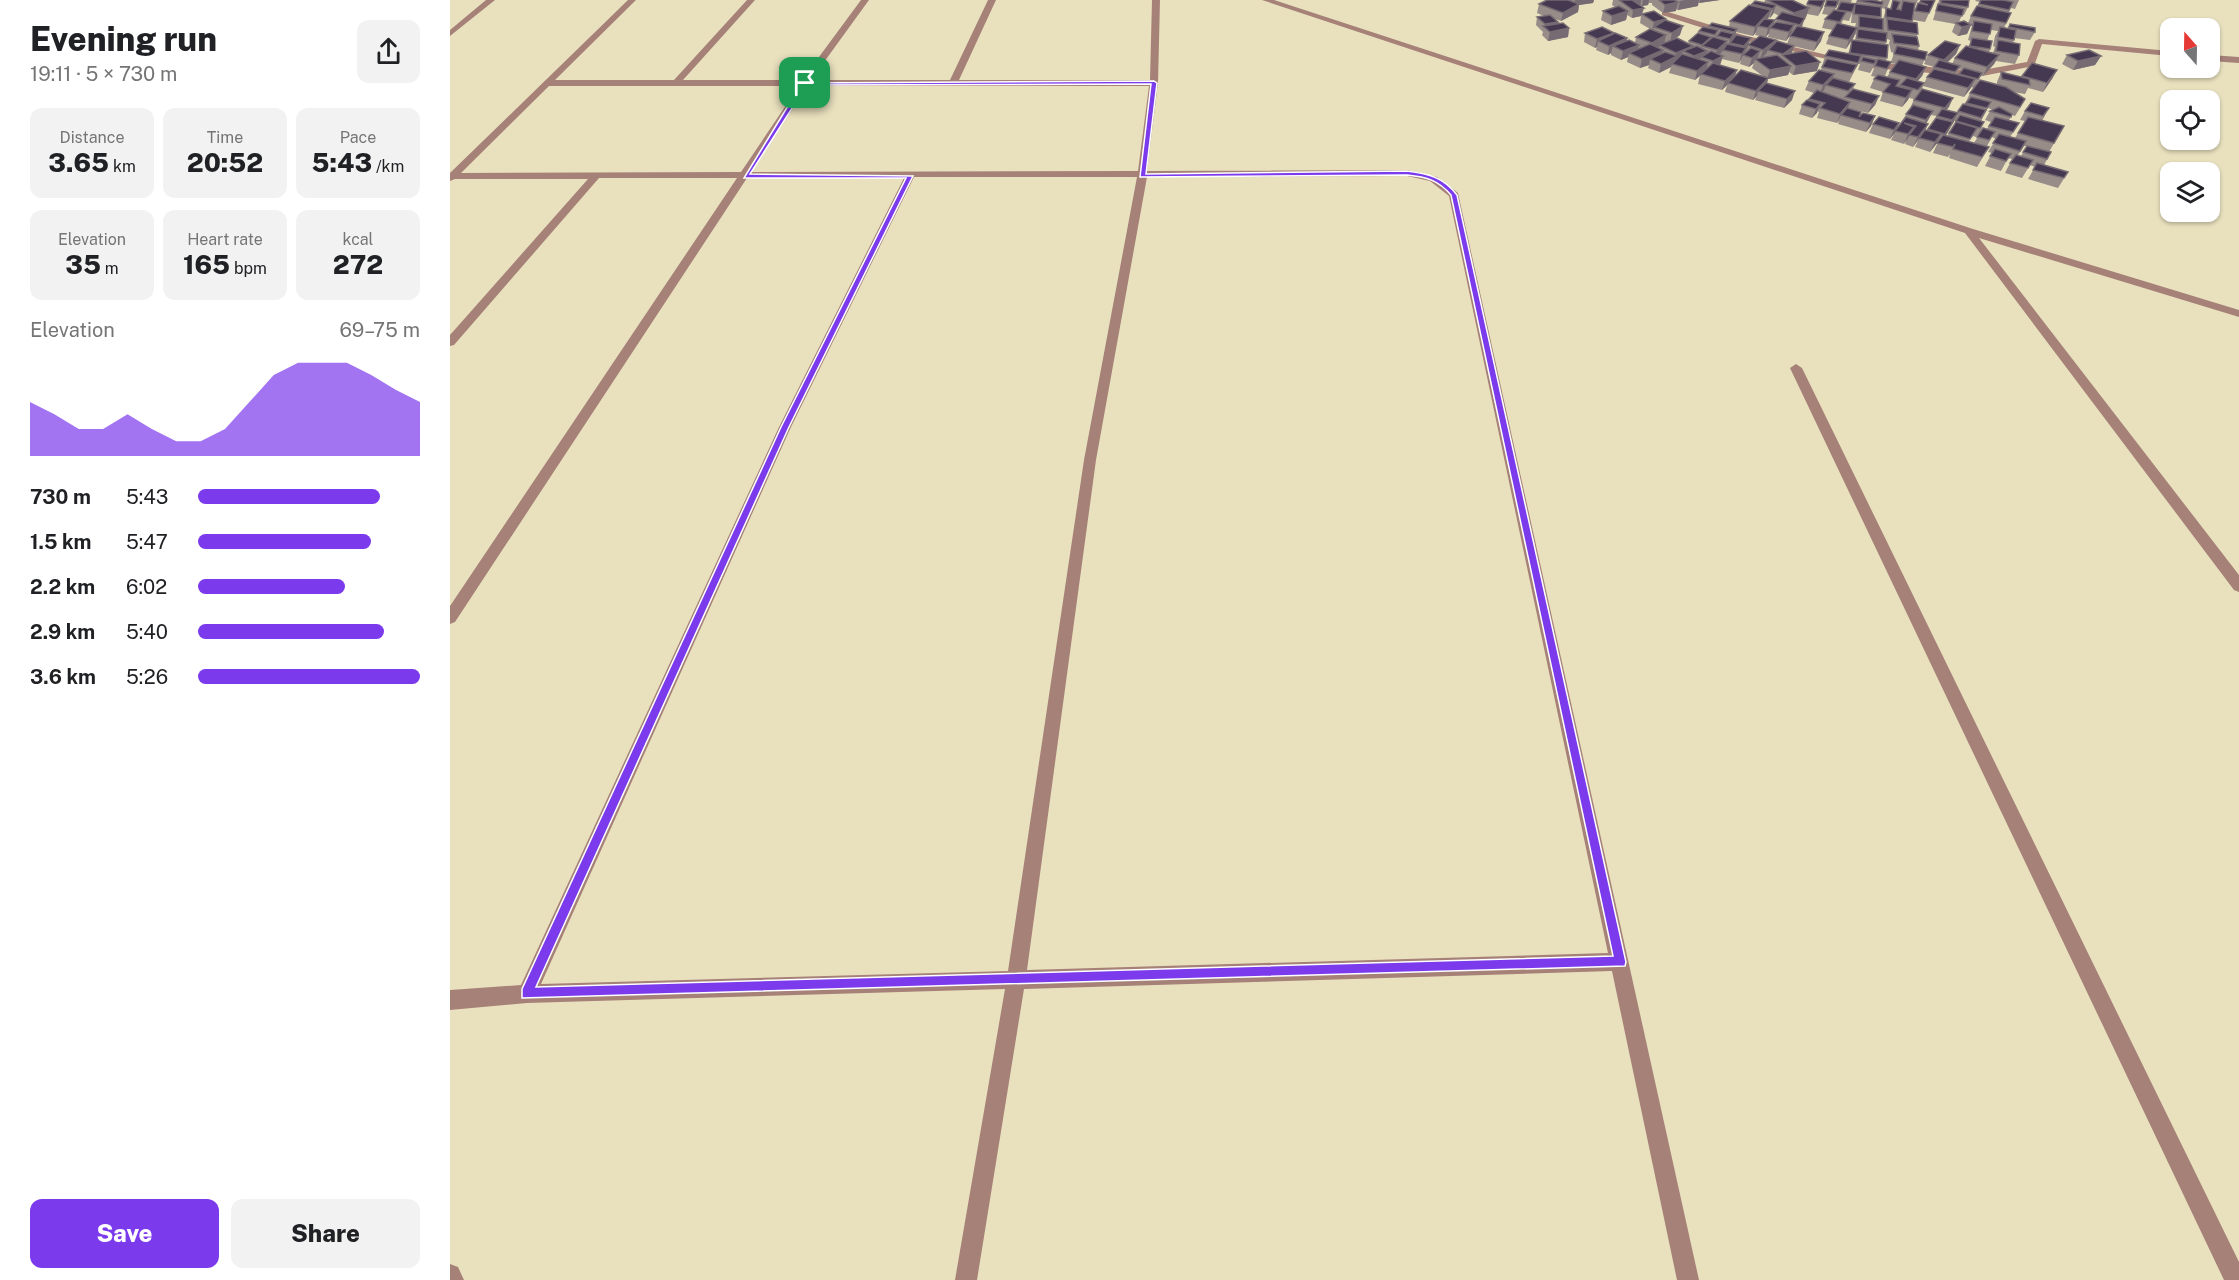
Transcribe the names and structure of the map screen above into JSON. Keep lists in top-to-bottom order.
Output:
{
  "north": "top",
  "page": {
    "heading": ["Evening run", "19:11 · 5 × 730 m"],
    "stats": [
      ["Distance", "3.65 km"],
      ["Time", "20:52"],
      ["Pace", "5:43 /km"],
      ["Elevation", "35 m"],
      ["Heart rate", "165 bpm"],
      ["kcal", "272"]
    ],
    "chart": ["Elevation", "69–75 m"],
    "list": [
      {
        "name": "730 m",
        "note": "5:43"
      },
      {
        "name": "1.5 km",
        "note": "5:47"
      },
      {
        "name": "2.2 km",
        "note": "6:02"
      },
      {
        "name": "2.9 km",
        "note": "5:40"
      },
      {
        "name": "3.6 km",
        "note": "5:26"
      }
    ],
    "buttons": ["Save", "Share"]
  }
}
